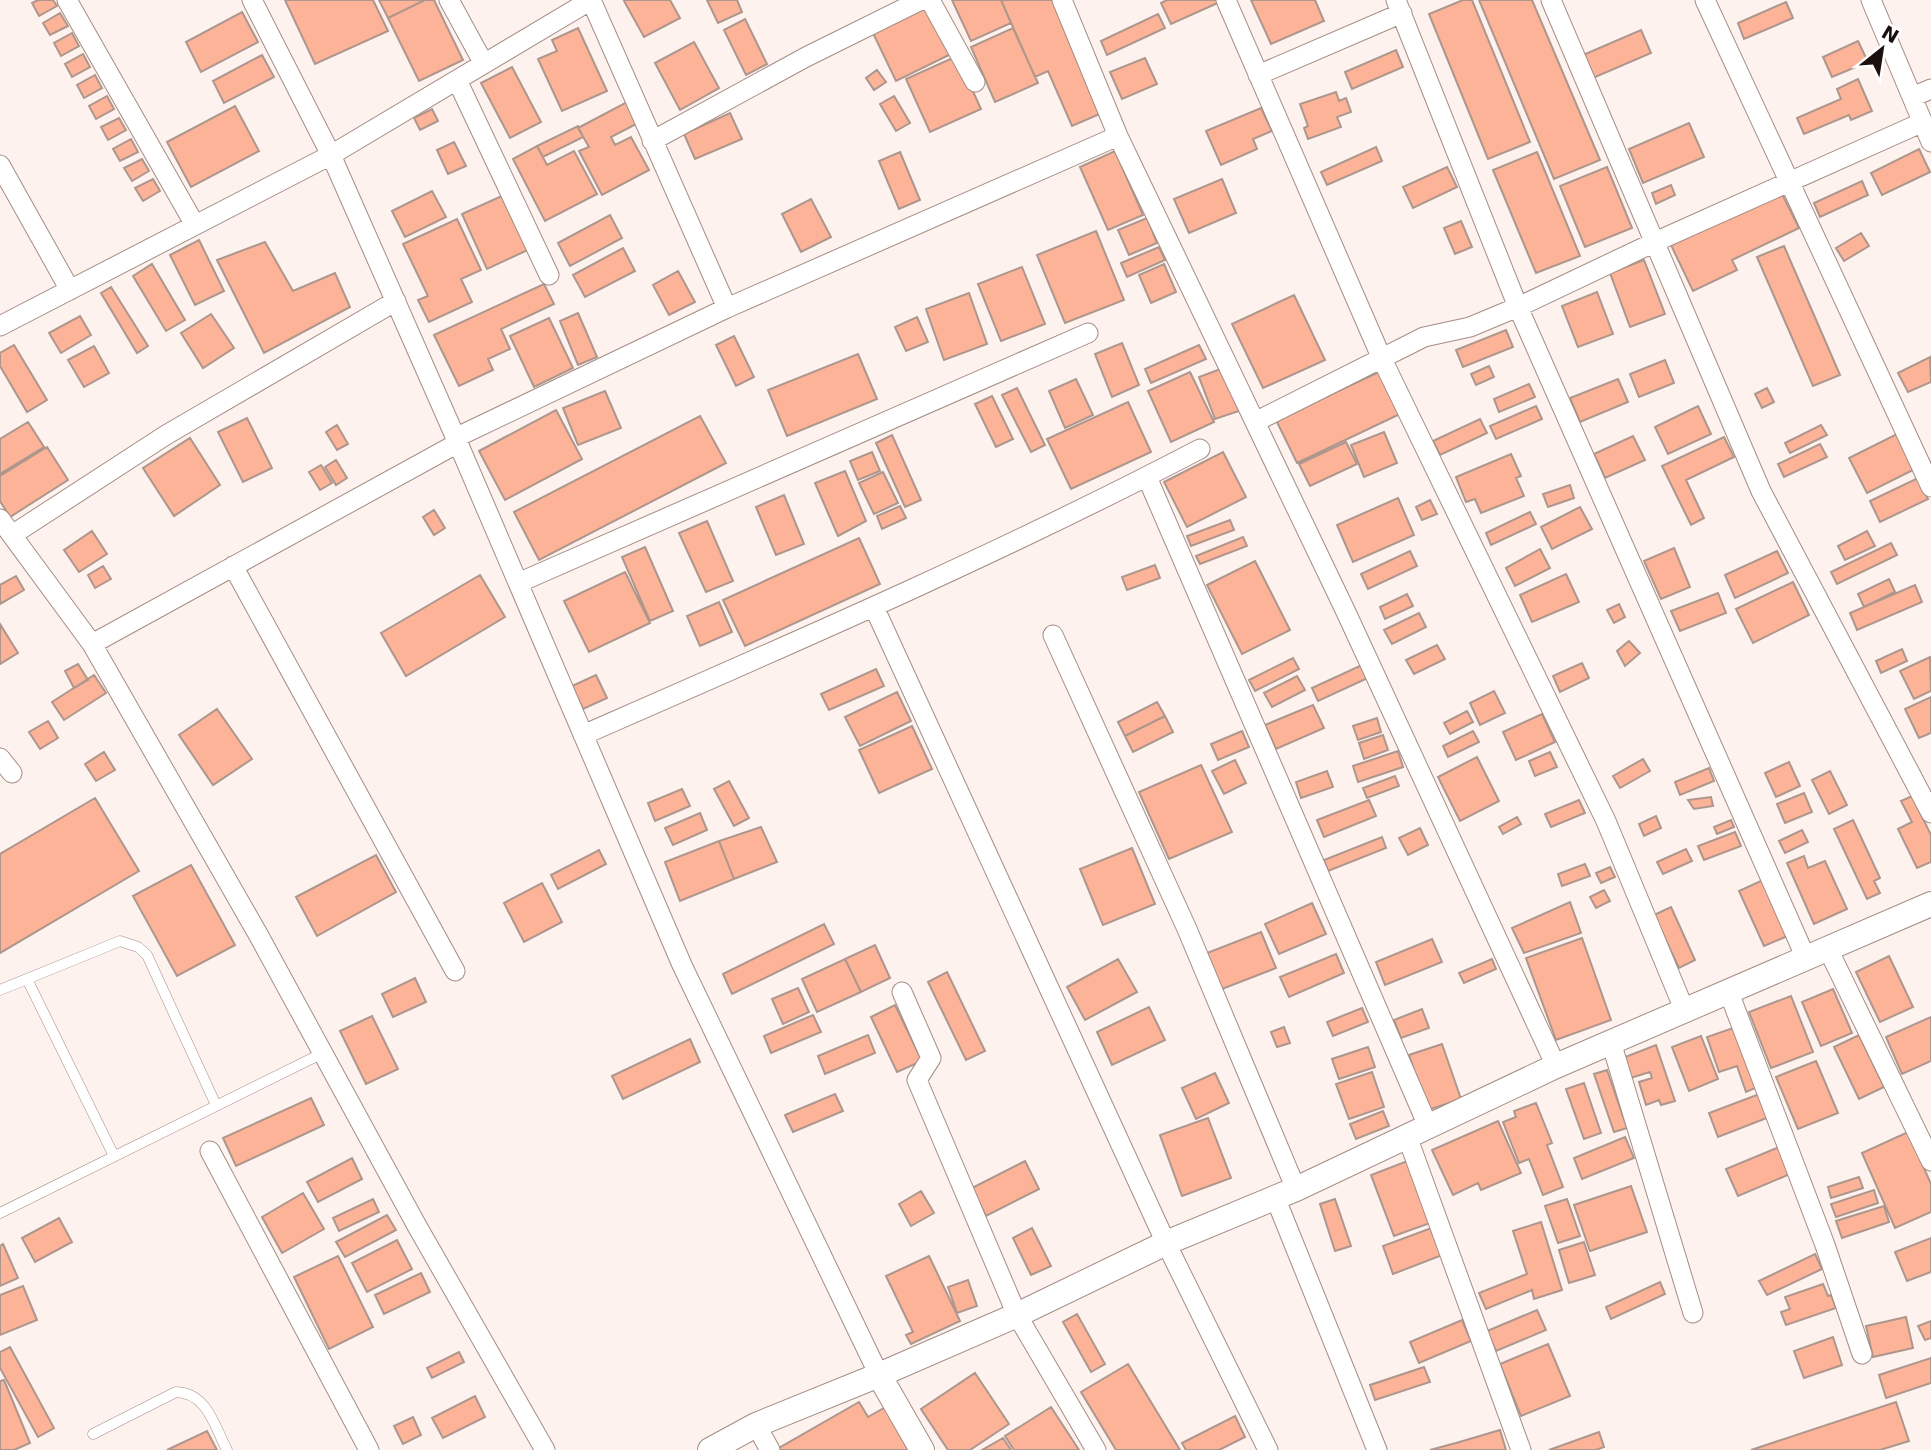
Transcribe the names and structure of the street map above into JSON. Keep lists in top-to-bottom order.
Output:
{
  "north": "top right"
}
